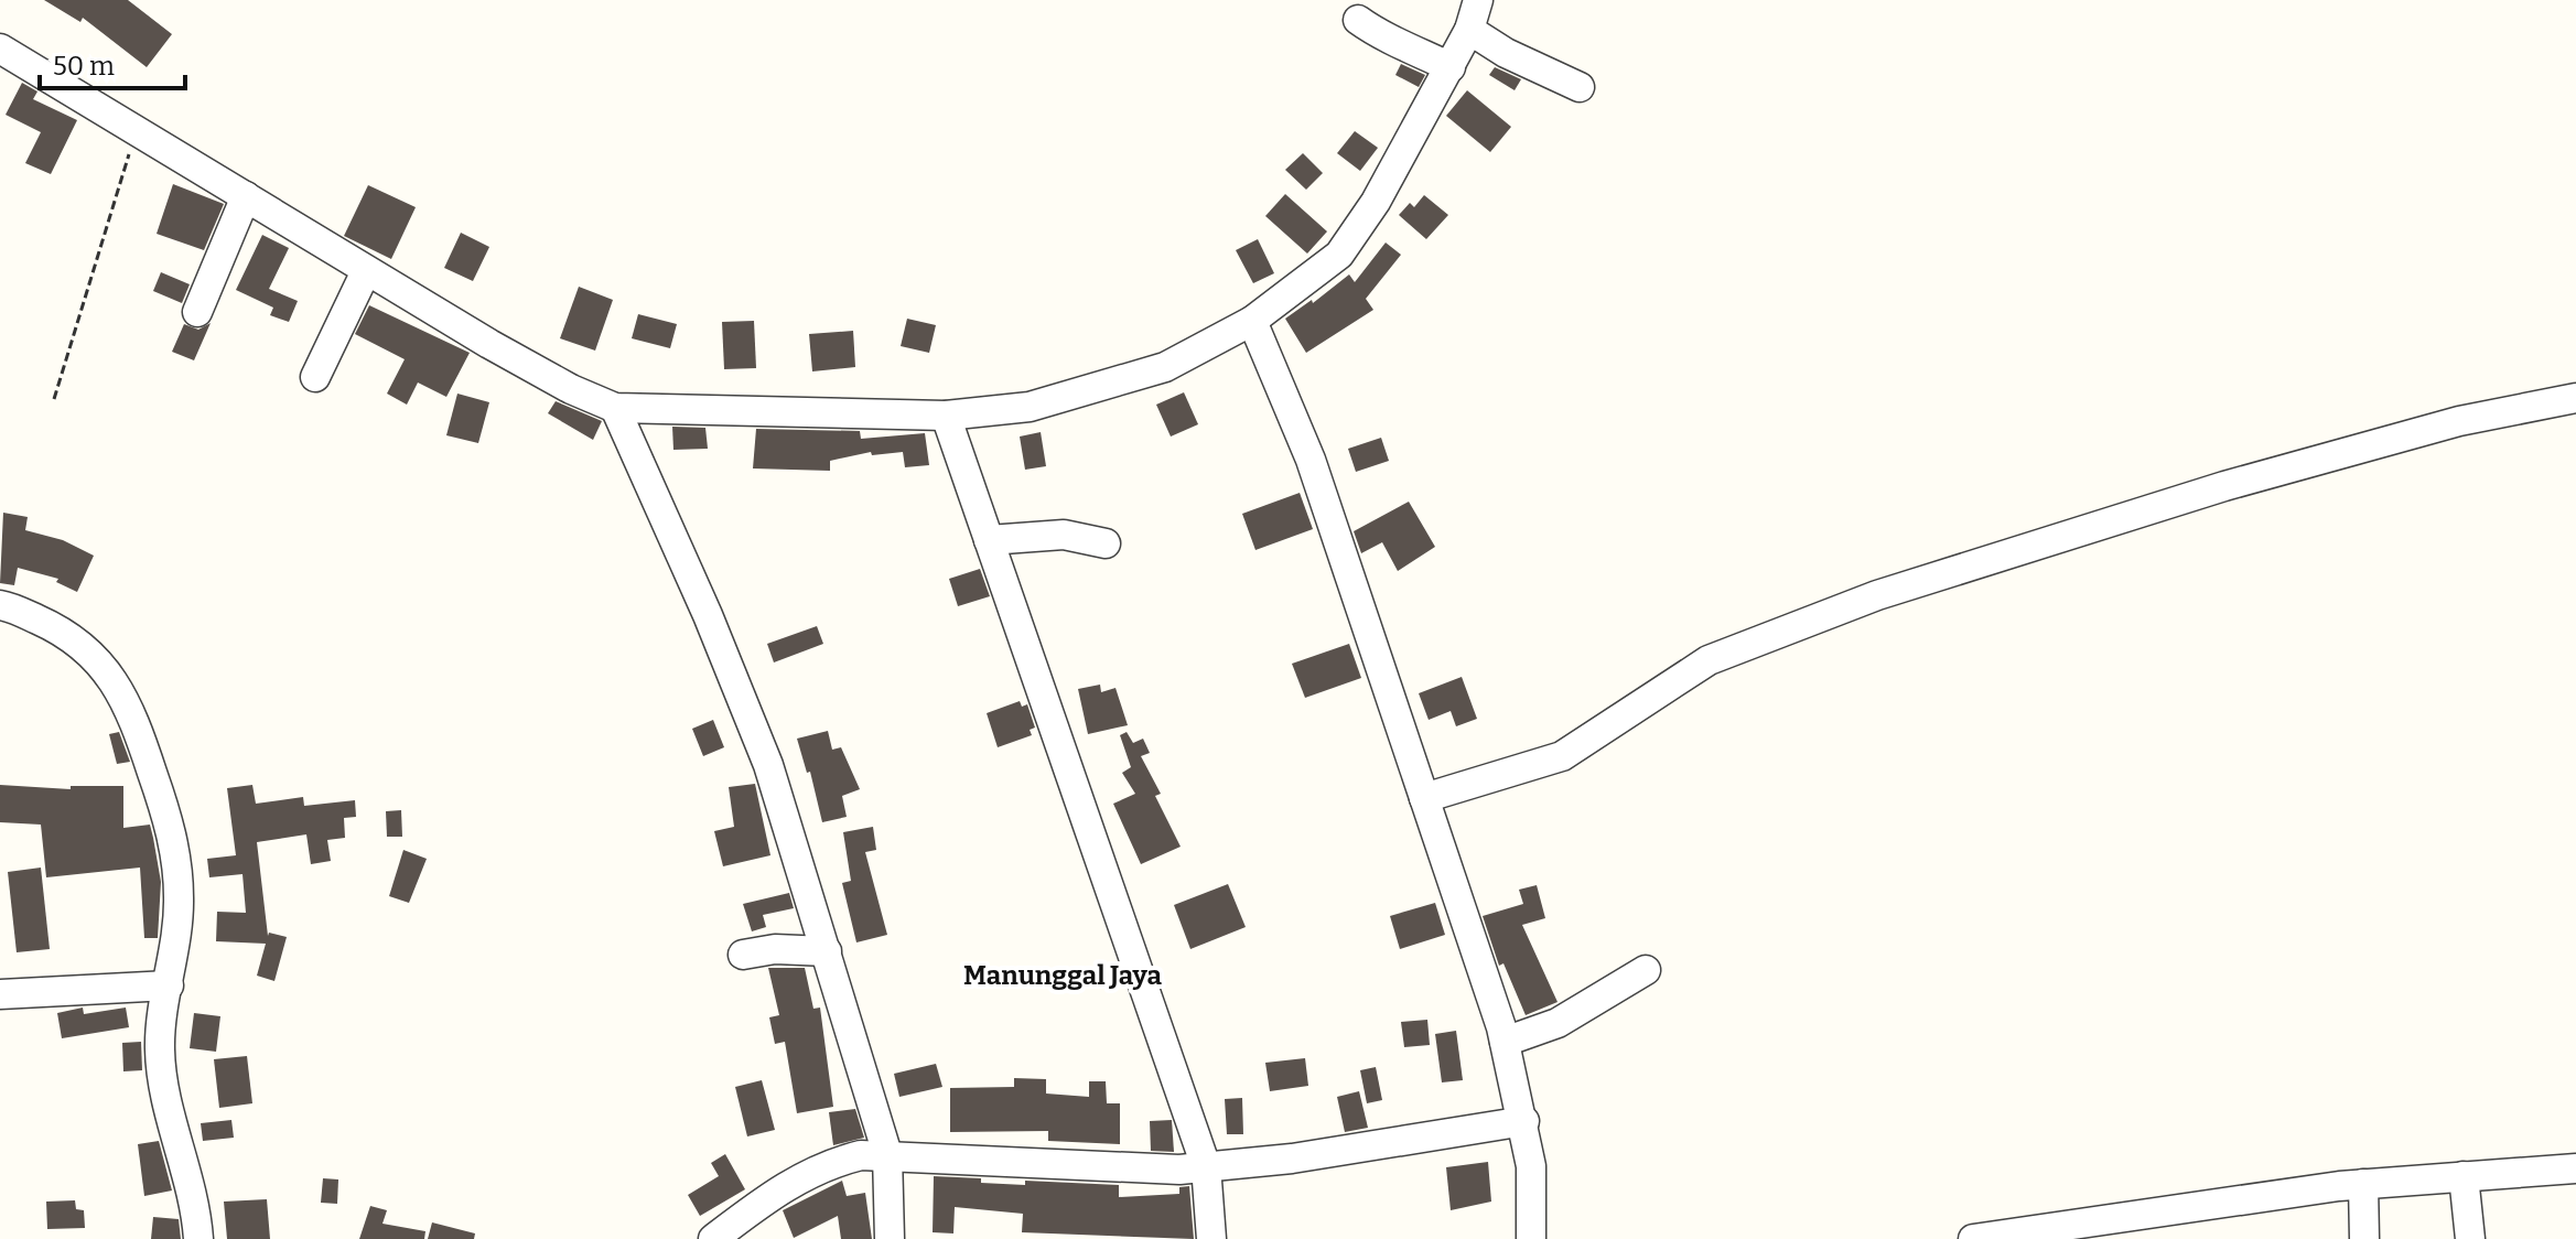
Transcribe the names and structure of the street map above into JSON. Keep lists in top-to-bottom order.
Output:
{
  "districts": ["Manunggal Jaya"],
  "scale_bar": "50 m"
}
